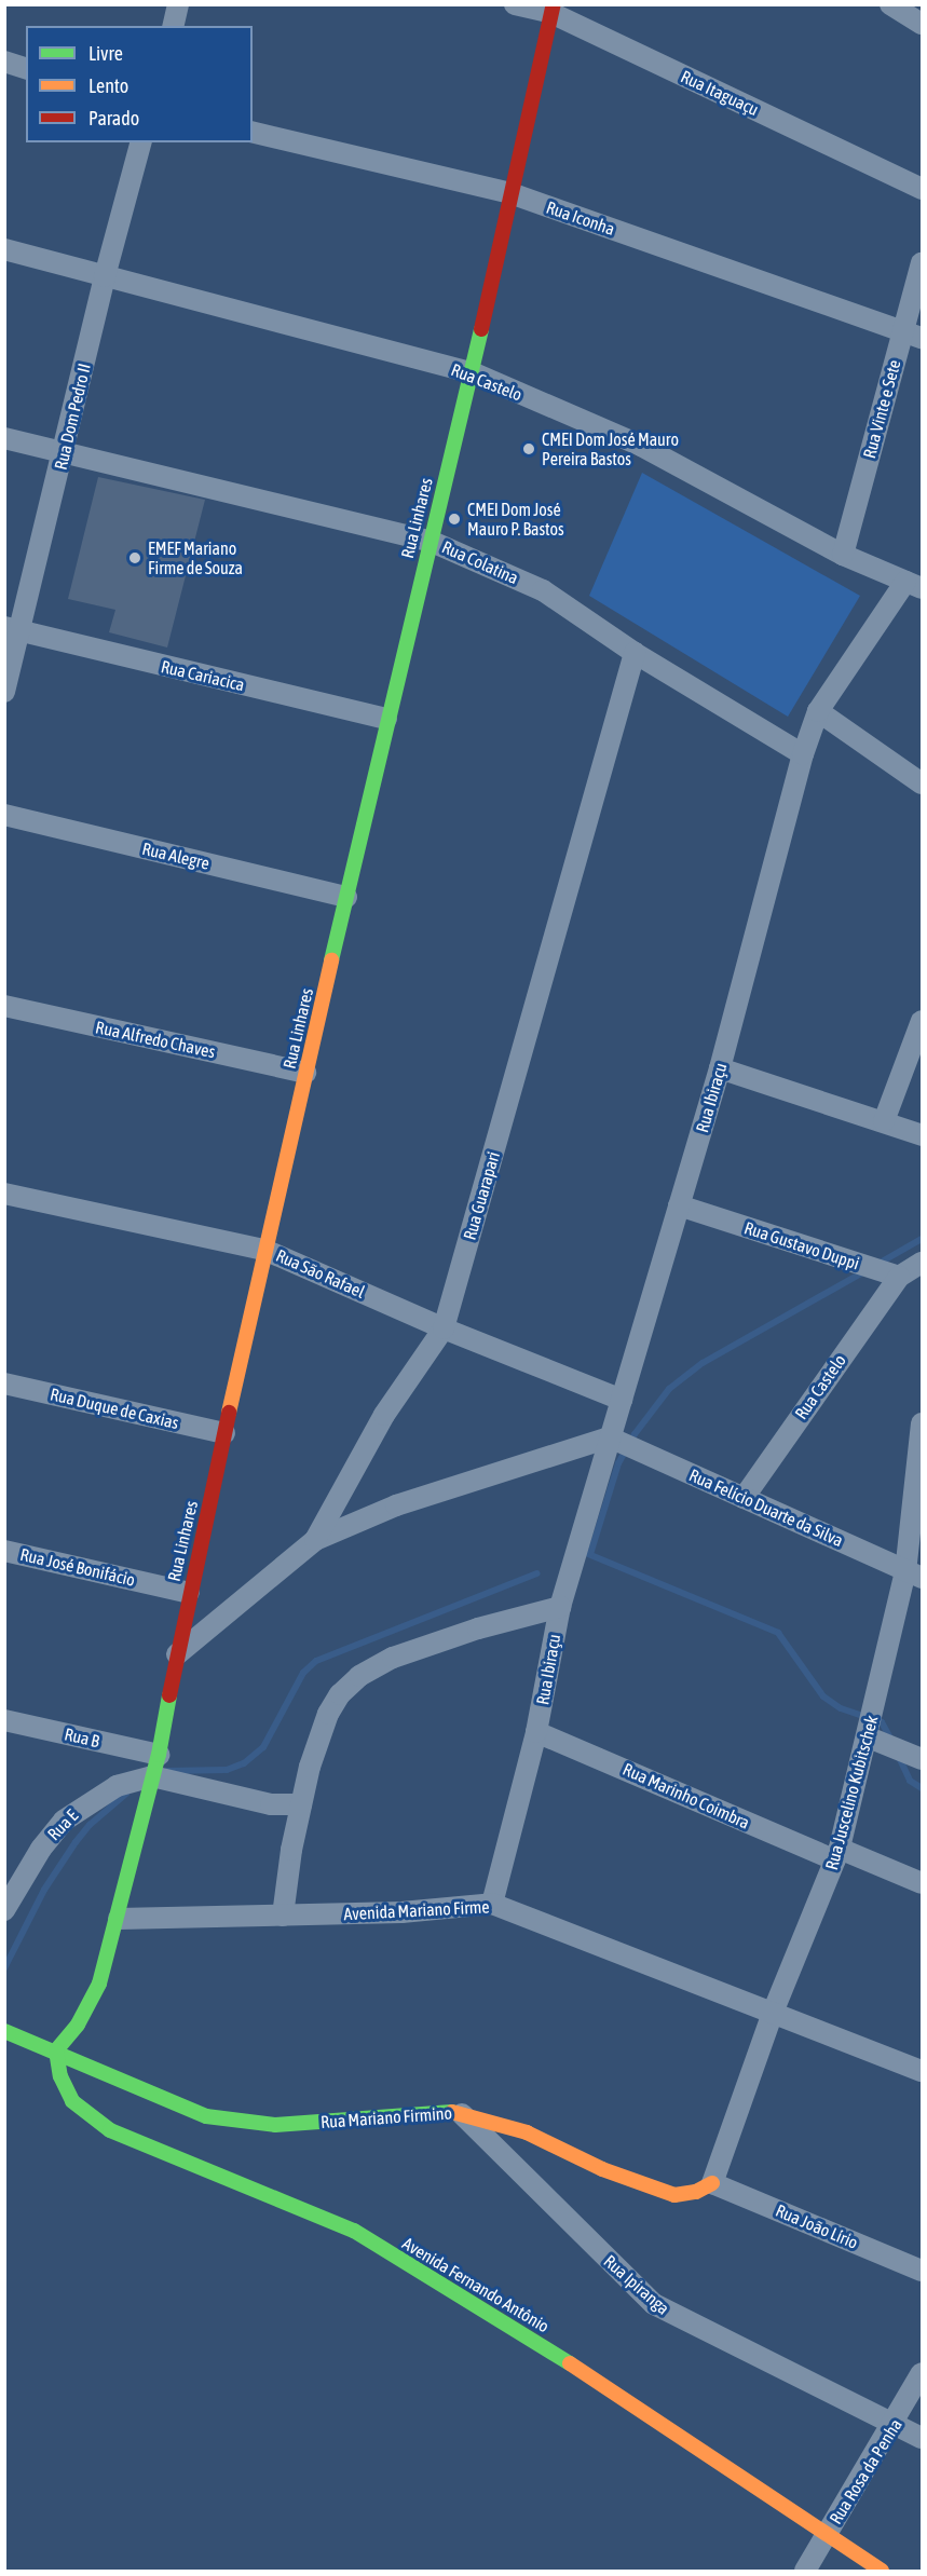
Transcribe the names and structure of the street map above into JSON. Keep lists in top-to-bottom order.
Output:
{
  "streets": {
    "street": [
      "Rua Itaguaçu",
      "Rua Iconha",
      "Rua Castelo",
      "Rua Vinte e Sete",
      "Rua Dom Pedro II",
      "Rua Linhares",
      "Rua Colatina",
      "Rua Cariacica",
      "Rua Alegre",
      "Rua Alfredo Chaves",
      "Rua Ibiraçu",
      "Rua Guarapari",
      "Rua Gustavo Duppi",
      "Rua São Rafael",
      "Rua Duque de Caxias",
      "Rua Felício Duarte da Silva",
      "Rua José Bonifácio",
      "Rua B",
      "Rua Juscelino Kubitschek",
      "Rua Marinho Coimbra",
      "Rua E",
      "Avenida Mariano Firme",
      "Rua Mariano Firmino",
      "Rua João Lírio",
      "Avenida Fernando Antônio",
      "Rua Ipiranga",
      "Rua Rosa da Penha"
    ]
  },
  "crossings": [
    ["Rua Itaguaçu", "Rua Linhares"],
    ["Rua Iconha", "Rua Vinte e Sete"],
    ["Rua Iconha", "Rua Linhares"],
    ["Rua Castelo", "Rua Vinte e Sete"],
    ["Rua Castelo", "Rua Dom Pedro II"],
    ["Rua Castelo", "Rua Linhares"],
    ["Rua Castelo", "Rua Gustavo Duppi"],
    ["Rua Castelo", "Rua Felício Duarte da Silva"],
    ["Rua Dom Pedro II", "Rua Colatina"],
    ["Rua Dom Pedro II", "Rua Cariacica"],
    ["Rua Linhares", "Rua Colatina"],
    ["Rua Linhares", "Rua Cariacica"],
    ["Rua Linhares", "Rua Alegre"],
    ["Rua Linhares", "Rua Alfredo Chaves"],
    ["Rua Linhares", "Rua Guarapari"],
    ["Rua Linhares", "Rua São Rafael"],
    ["Rua Linhares", "Rua Duque de Caxias"],
    ["Rua Linhares", "Rua José Bonifácio"],
    ["Rua Linhares", "Rua B"],
    ["Rua Linhares", "Rua E"],
    ["Rua Linhares", "Avenida Mariano Firme"],
    ["Rua Linhares", "Rua Mariano Firmino"],
    ["Rua Linhares", "Avenida Fernando Antônio"],
    ["Rua Colatina", "Rua Ibiraçu"],
    ["Rua Colatina", "Rua Guarapari"],
    ["Rua Ibiraçu", "Rua Gustavo Duppi"],
    ["Rua Ibiraçu", "Rua São Rafael"],
    ["Rua Ibiraçu", "Rua Felício Duarte da Silva"],
    ["Rua Ibiraçu", "Rua Marinho Coimbra"],
    ["Rua Ibiraçu", "Avenida Mariano Firme"],
    ["Rua Guarapari", "Rua São Rafael"],
    ["Rua Felício Duarte da Silva", "Rua Juscelino Kubitschek"],
    ["Rua Juscelino Kubitschek", "Rua Marinho Coimbra"],
    ["Rua Juscelino Kubitschek", "Avenida Mariano Firme"],
    ["Rua Juscelino Kubitschek", "Rua Mariano Firmino"],
    ["Rua Juscelino Kubitschek", "Rua João Lírio"],
    ["Rua Mariano Firmino", "Rua João Lírio"],
    ["Rua Mariano Firmino", "Avenida Fernando Antônio"],
    ["Rua Mariano Firmino", "Rua Ipiranga"],
    ["Avenida Fernando Antônio", "Rua Rosa da Penha"],
    ["Rua Ipiranga", "Rua Rosa da Penha"]
  ],
  "places": ["CMEI Dom José Mauro Pereira Bastos", "CMEI Dom José Mauro P. Bastos", "EMEF Mariano Firme de Souza"],
  "legend": ["Livre", "Lento", "Parado"]
}
